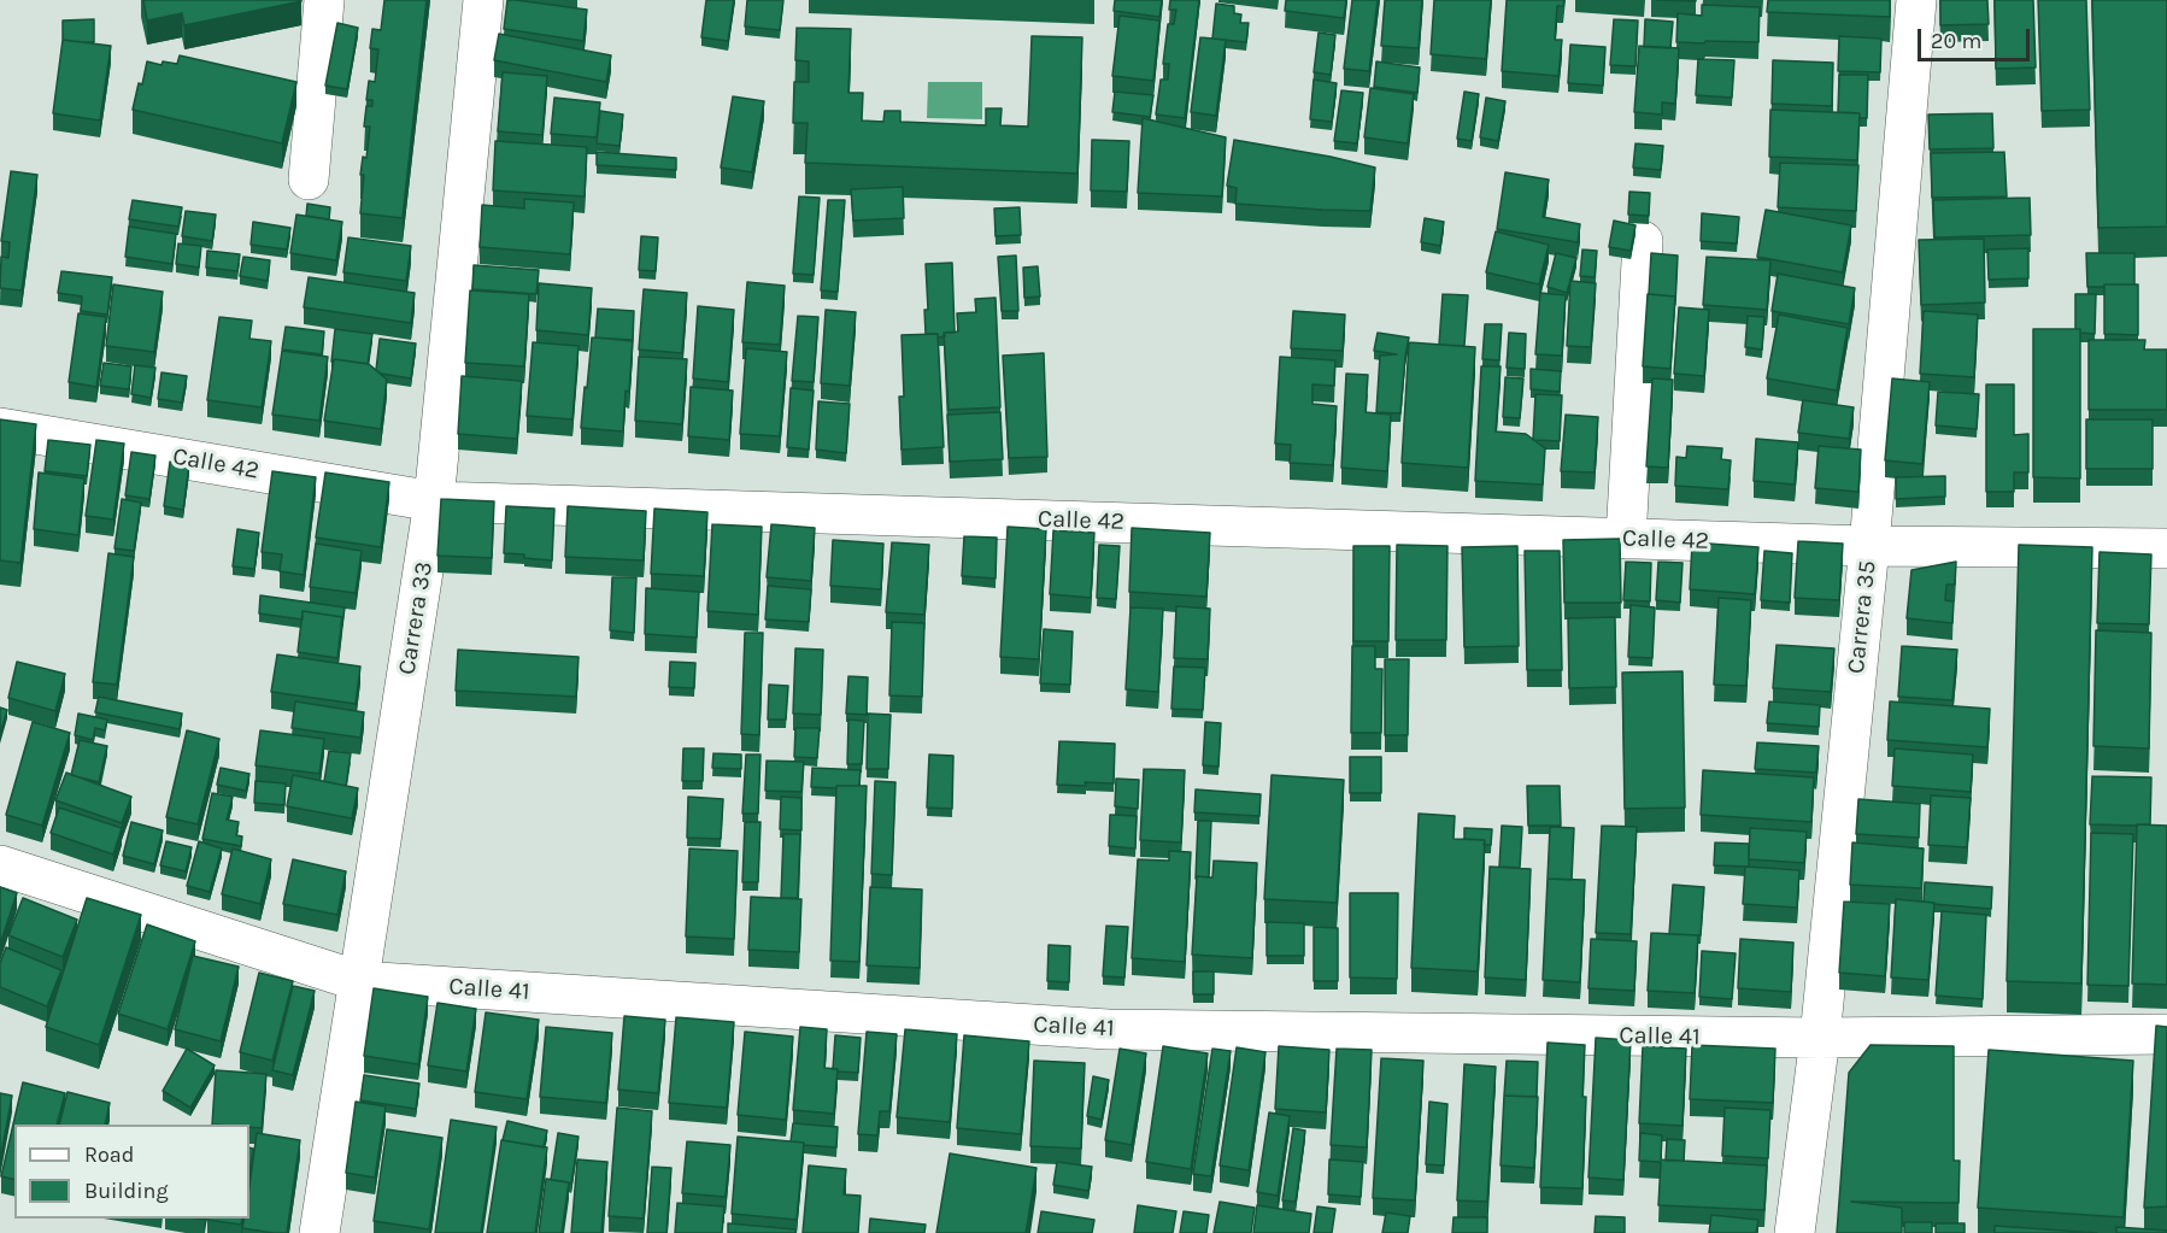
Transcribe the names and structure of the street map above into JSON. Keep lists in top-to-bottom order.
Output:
{
  "streets": {
    "street": [
      "Calle 42",
      "Carrera 35",
      "Carrera 33",
      "Calle 41"
    ]
  },
  "crossings": [
    ["Calle 42", "Carrera 35"],
    ["Calle 42", "Carrera 33"],
    ["Carrera 35", "Calle 41"],
    ["Carrera 33", "Calle 41"]
  ],
  "legend": ["Road", "Building"],
  "scale_bar": "20 m"
}
